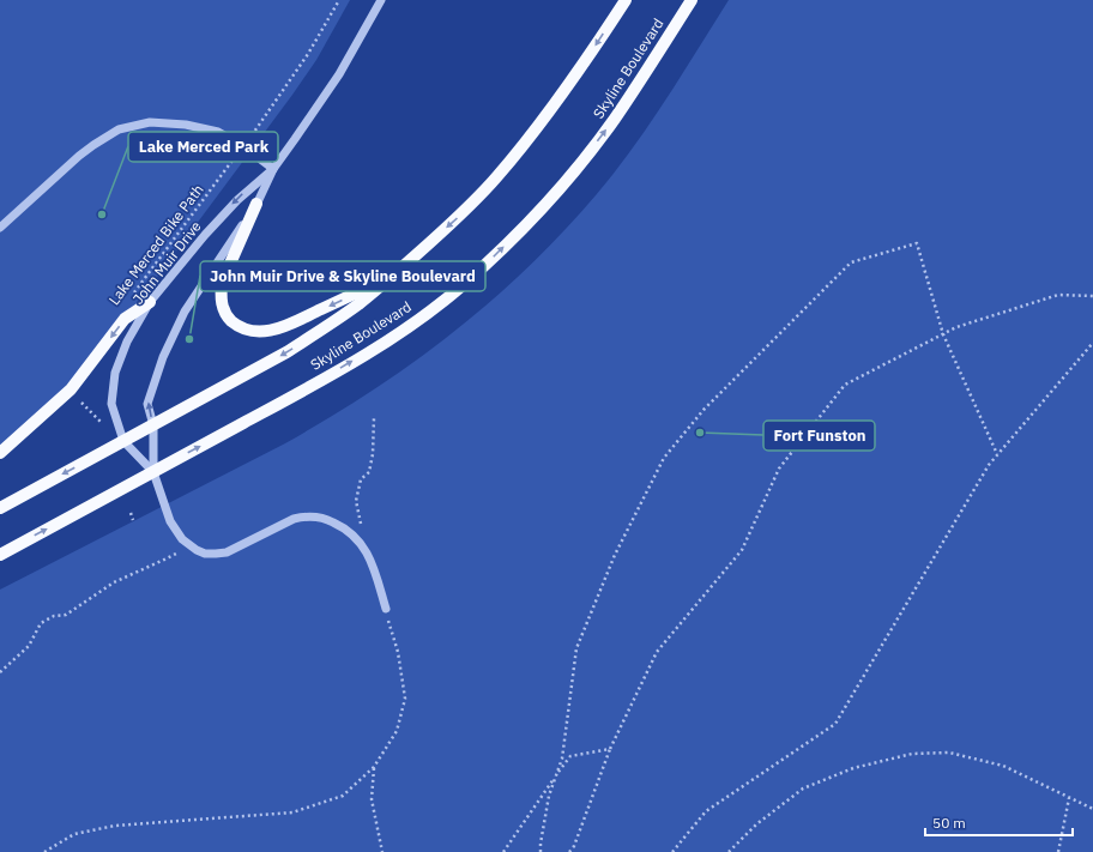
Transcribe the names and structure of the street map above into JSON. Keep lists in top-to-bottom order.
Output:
{
  "streets": {
    "main road": ["Skyline Boulevard"],
    "street": ["John Muir Drive"],
    "path": ["Lake Merced Bike Path"]
  },
  "crossings": [
    ["Skyline Boulevard", "John Muir Drive"]
  ],
  "places": ["Lake Merced Park", "John Muir Drive & Skyline Boulevard", "Fort Funston"],
  "scale_bar": "50 m"
}
